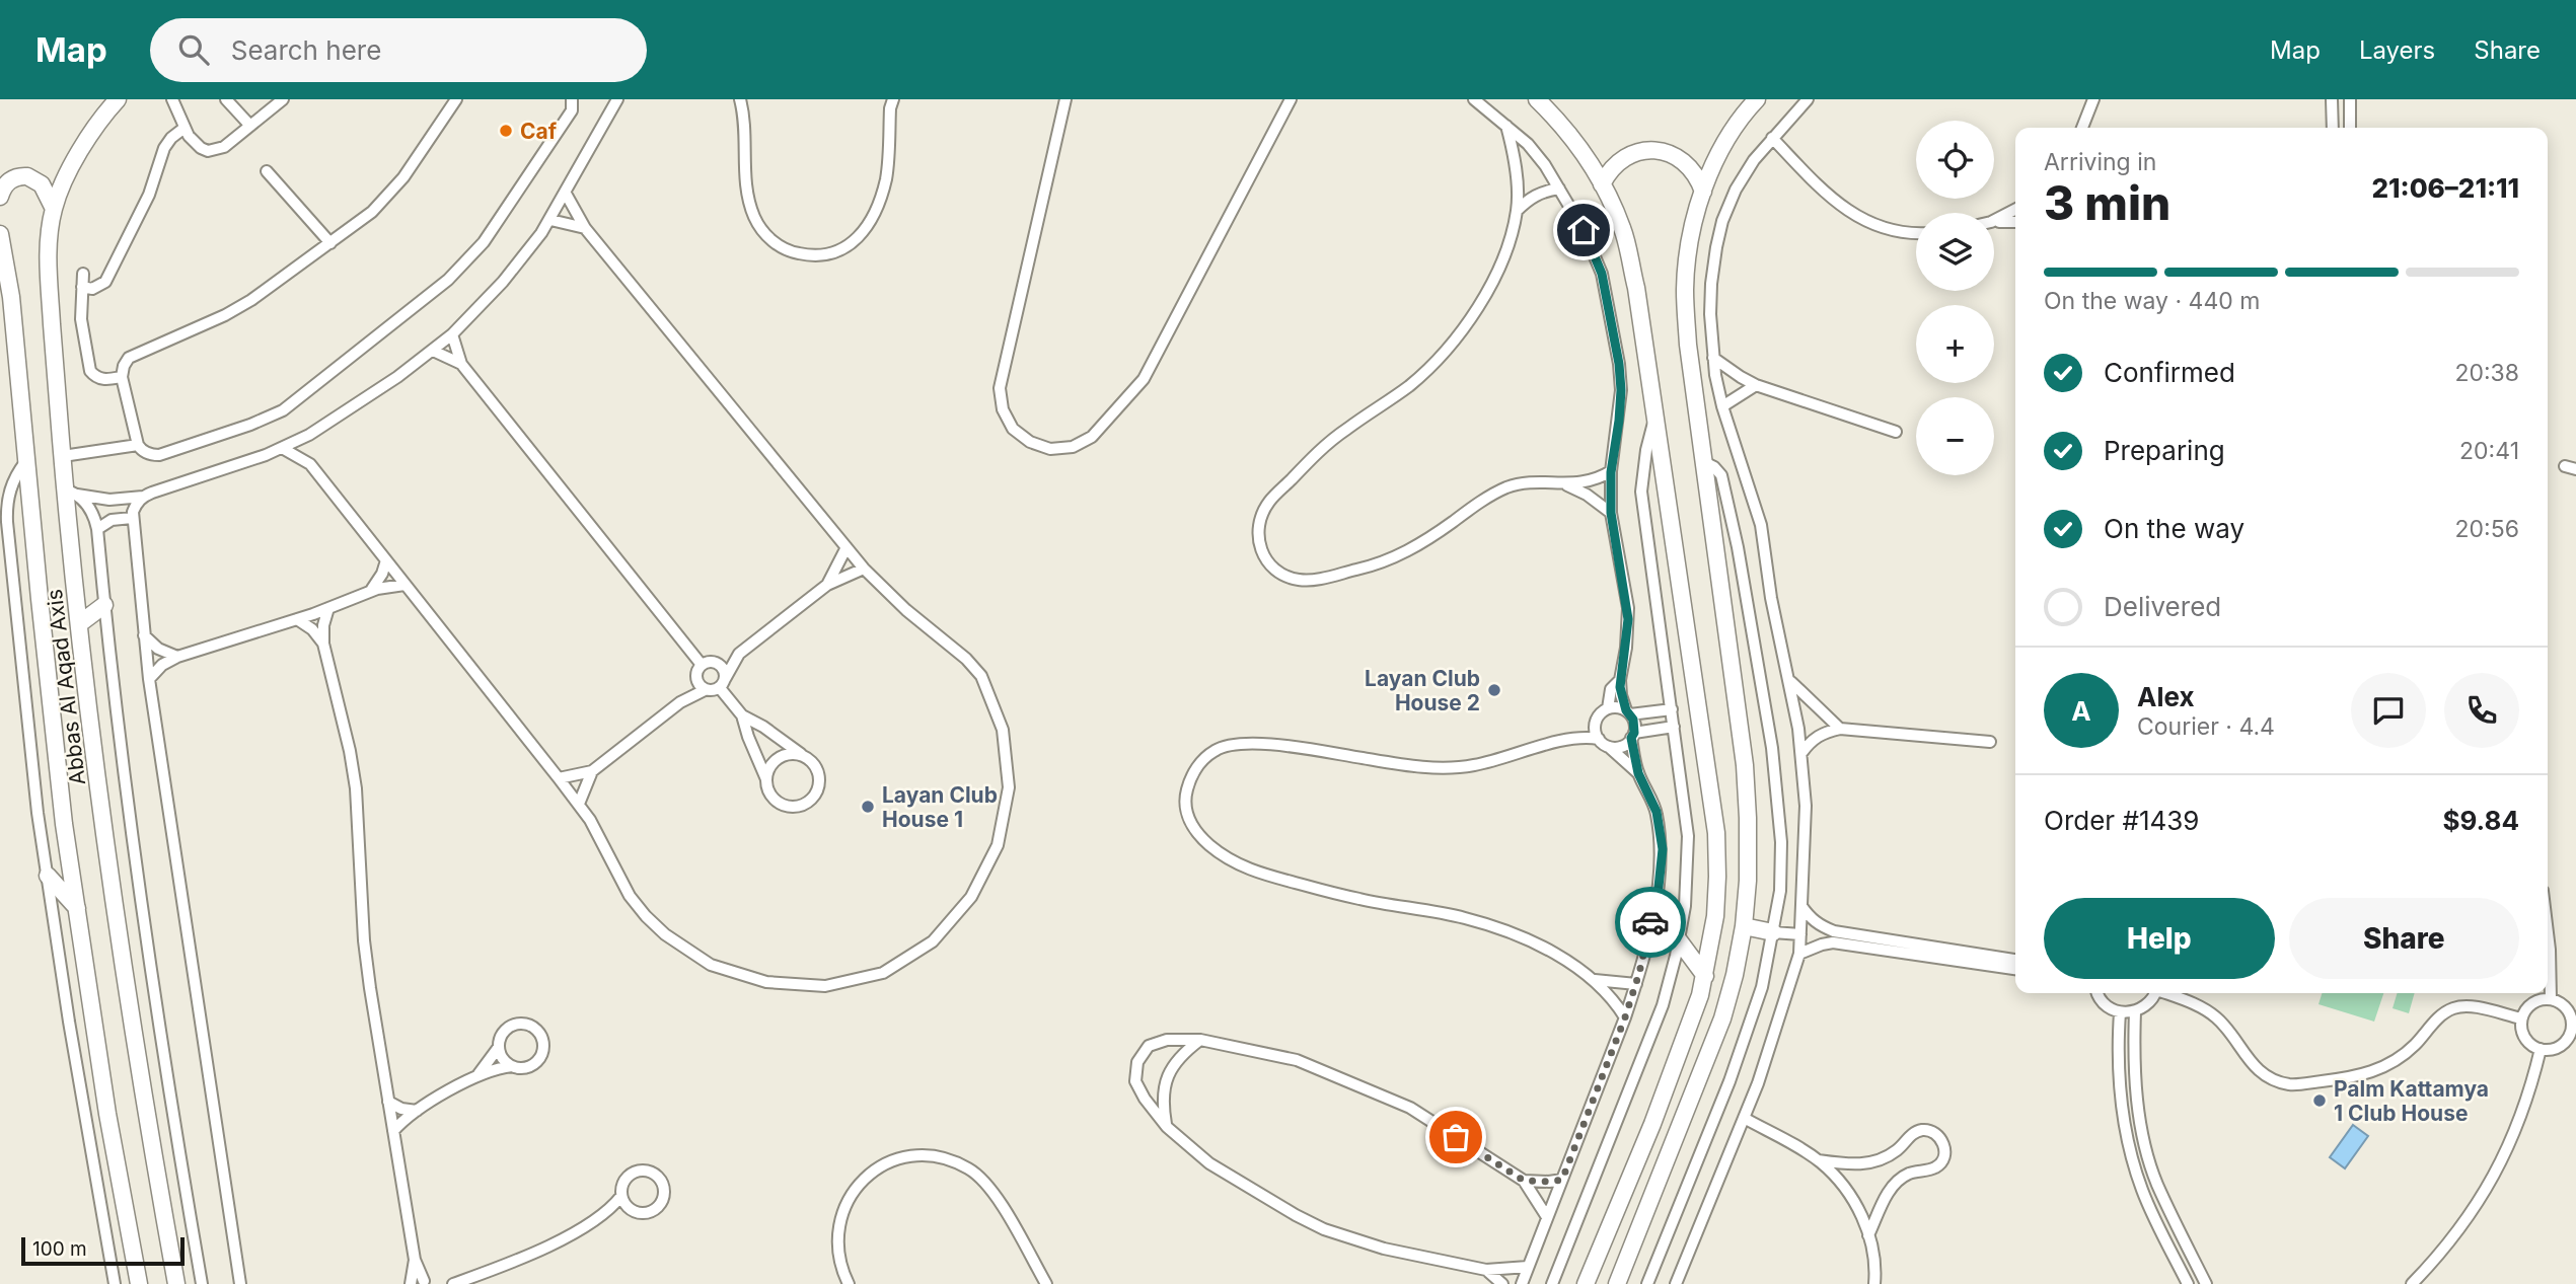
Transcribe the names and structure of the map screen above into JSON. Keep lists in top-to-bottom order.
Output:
{
  "streets": {
    "street": ["Abbas Al Aqad Axis"]
  },
  "places": [
    "Caf",
    "Layan Club House 2",
    "Layan Club House 1",
    "Palm Kattamya 1 Club House"
  ],
  "scale_bar": "100 m",
  "page": {
    "header": "Map",
    "search": "Search here",
    "nav": ["Map", "Layers", "Share"],
    "map_buttons": ["+", "−"],
    "heading": ["3 min", "Arriving in", "21:06–21:11"],
    "panel": [
      "Alex",
      "Courier · 4.4",
      "Order #1439",
      "$9.84"
    ],
    "bar": "On the way · 440 m",
    "list": [
      ["Confirmed", "20:38"],
      ["Preparing", "20:41"],
      ["On the way", "20:56"],
      "Delivered"
    ],
    "round": "A",
    "buttons": ["Help", "Share"],
    "scale": "100 m"
  }
}
